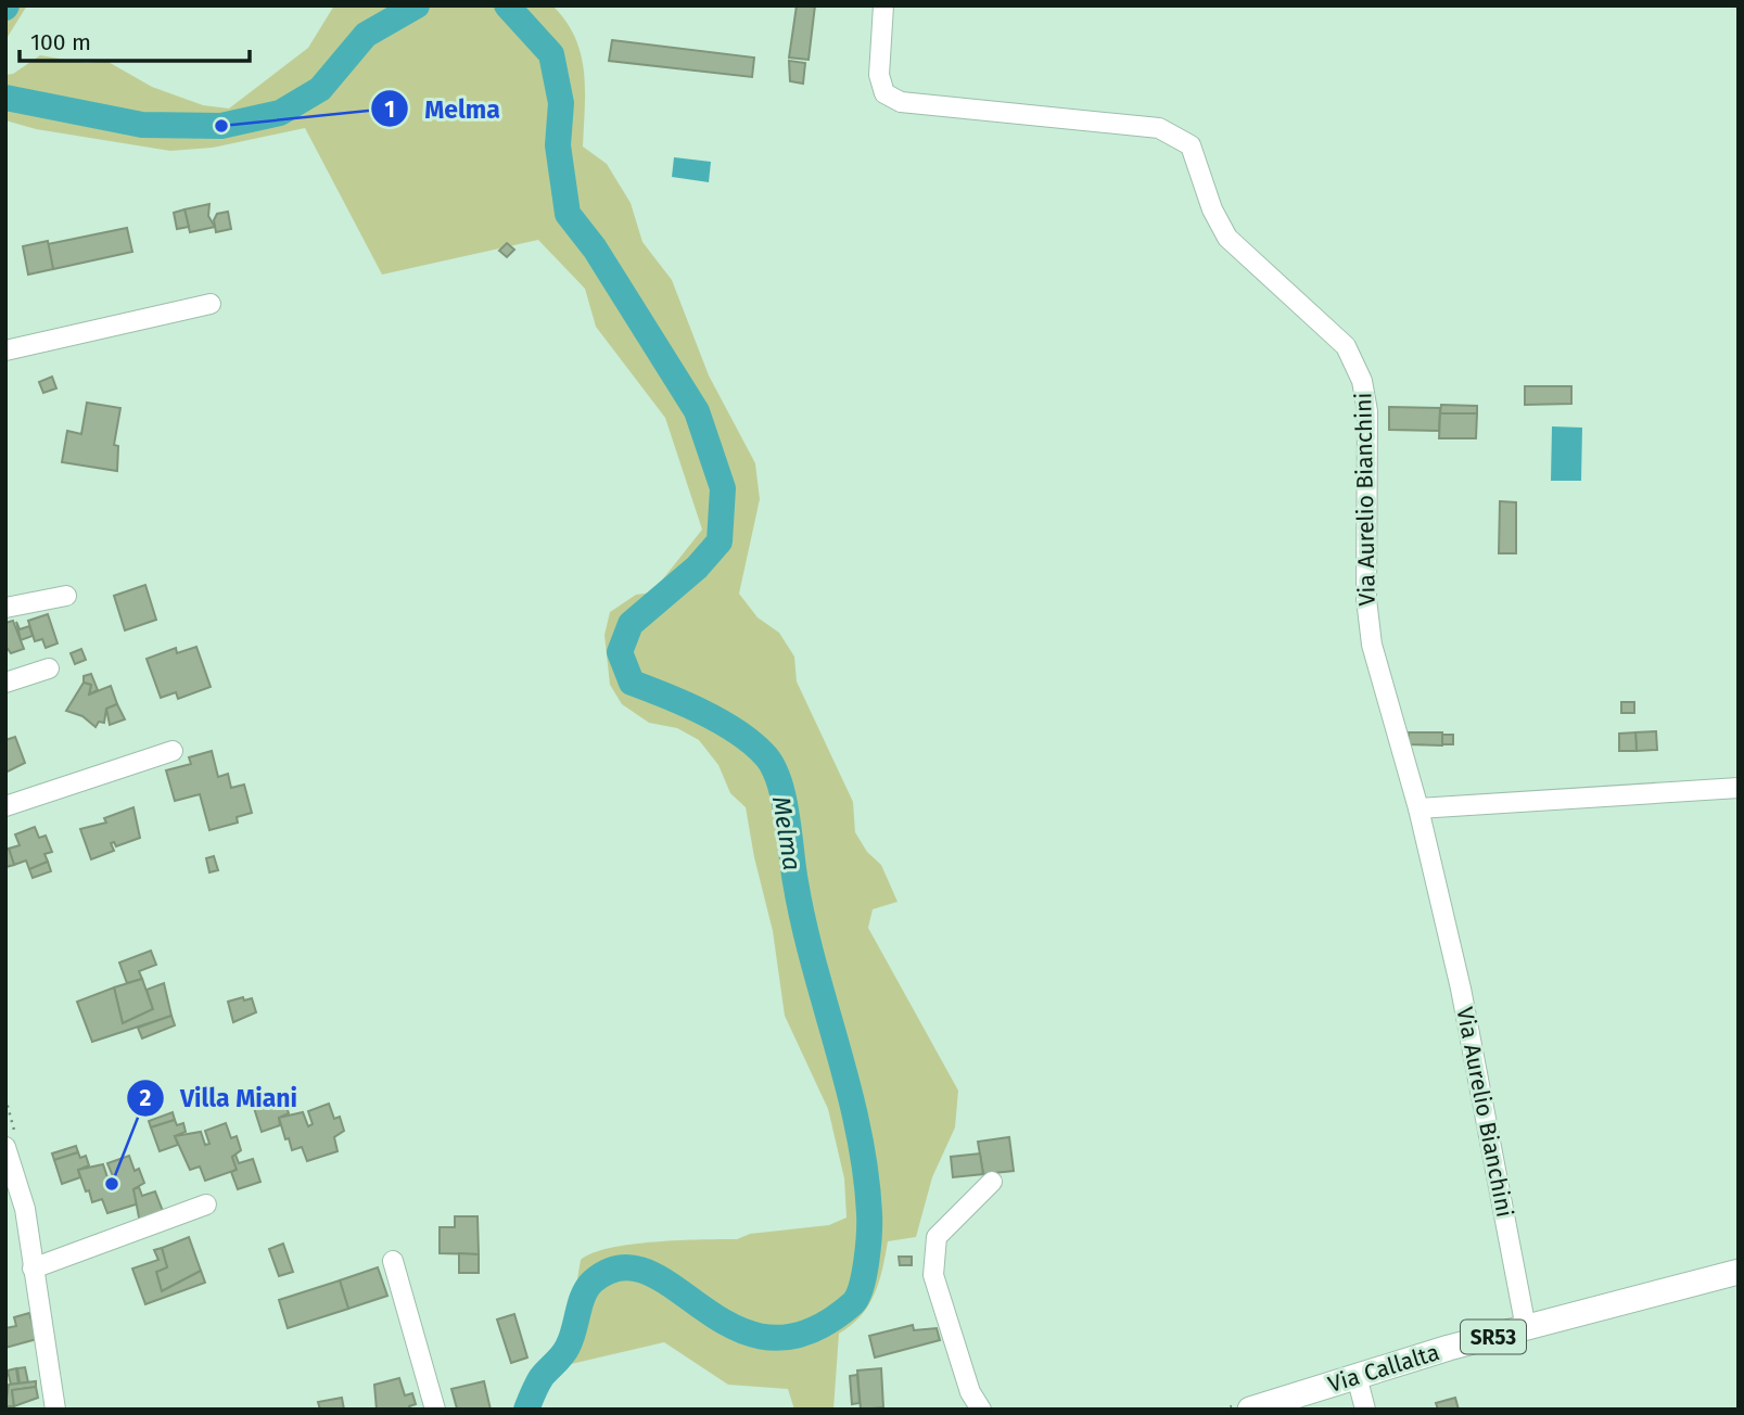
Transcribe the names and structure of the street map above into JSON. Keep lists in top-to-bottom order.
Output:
{
  "streets": {
    "main road": ["SR53", "Via Callalta"],
    "street": ["Via Aurelio Bianchini"]
  },
  "crossings": [
    ["Via Aurelio Bianchini", "Via Callalta"]
  ],
  "water": ["Melma"],
  "places": ["Melma", "Villa Miani"],
  "scale_bar": "100 m"
}
